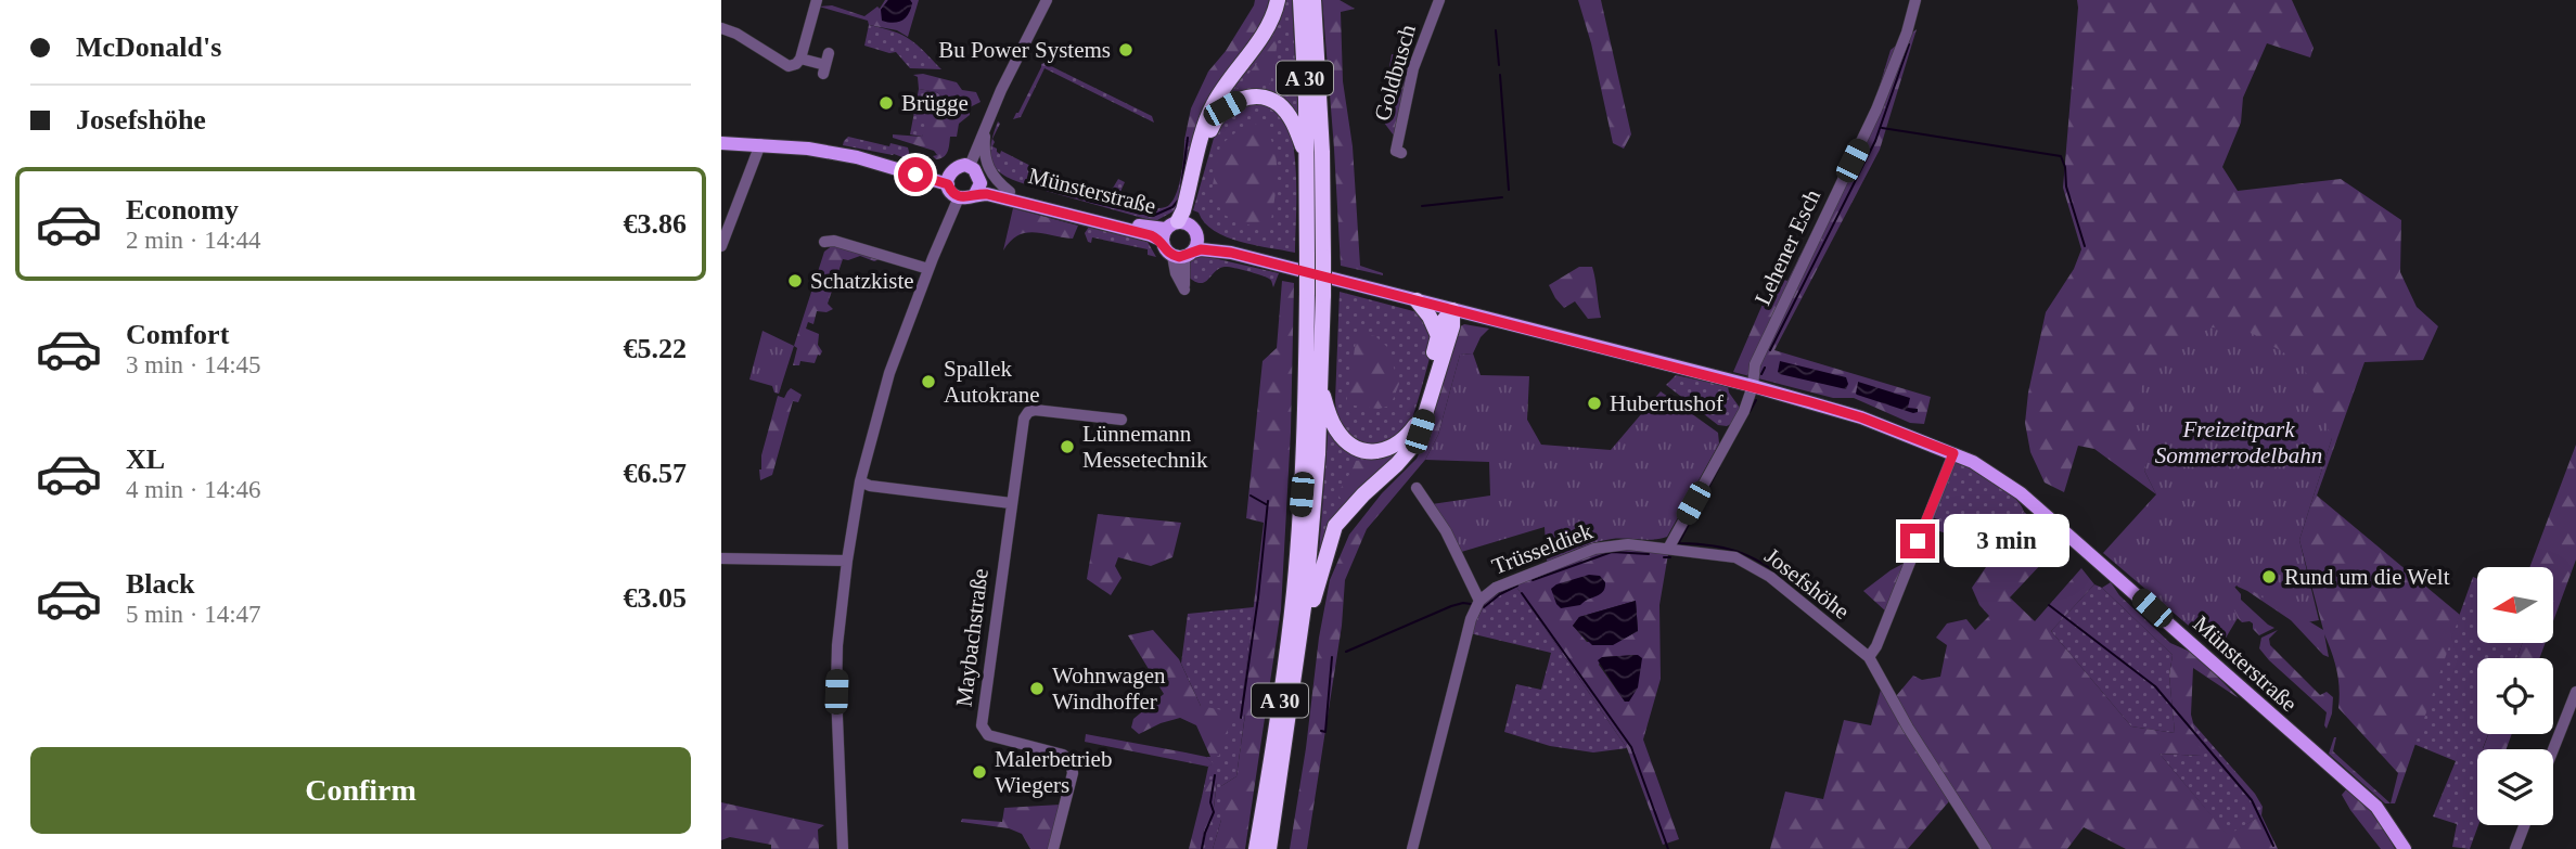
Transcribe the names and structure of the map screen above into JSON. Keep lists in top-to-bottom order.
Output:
{
  "streets": {
    "highway": ["A 30"],
    "main road": ["Münsterstraße"],
    "street": [
      "Goldbusch",
      "Lehener Esch",
      "Trüsseldiek",
      "Josefshöhe",
      "Maybachstraße"
    ]
  },
  "crossings": [
    ["Münsterstraße", "Lehener Esch"],
    ["Trüsseldiek", "Josefshöhe"]
  ],
  "parks": ["Freizeitpark Sommerrodelbahn"],
  "places": [
    "Bu Power Systems",
    "Brügge",
    "Schatzkiste",
    "Spallek Autokrane",
    "Hubertushof",
    "Lünnemann Messetechnik",
    "Rund um die Welt",
    "Wohnwagen Windhoffer",
    "Malerbetrieb Wiegers"
  ],
  "north": "left",
  "page": {
    "banner": ["McDonald's", "Josefshöhe"],
    "list": [
      {
        "name": "Economy",
        "note": "2 min · 14:44",
        "value": "€3.86"
      },
      {
        "name": "Comfort",
        "note": "3 min · 14:45",
        "value": "€5.22"
      },
      {
        "name": "XL",
        "note": "4 min · 14:46",
        "value": "€6.57"
      },
      {
        "name": "Black",
        "note": "5 min · 14:47",
        "value": "€3.05"
      }
    ],
    "bubble": "3 min",
    "buttons": "Confirm"
  }
}
